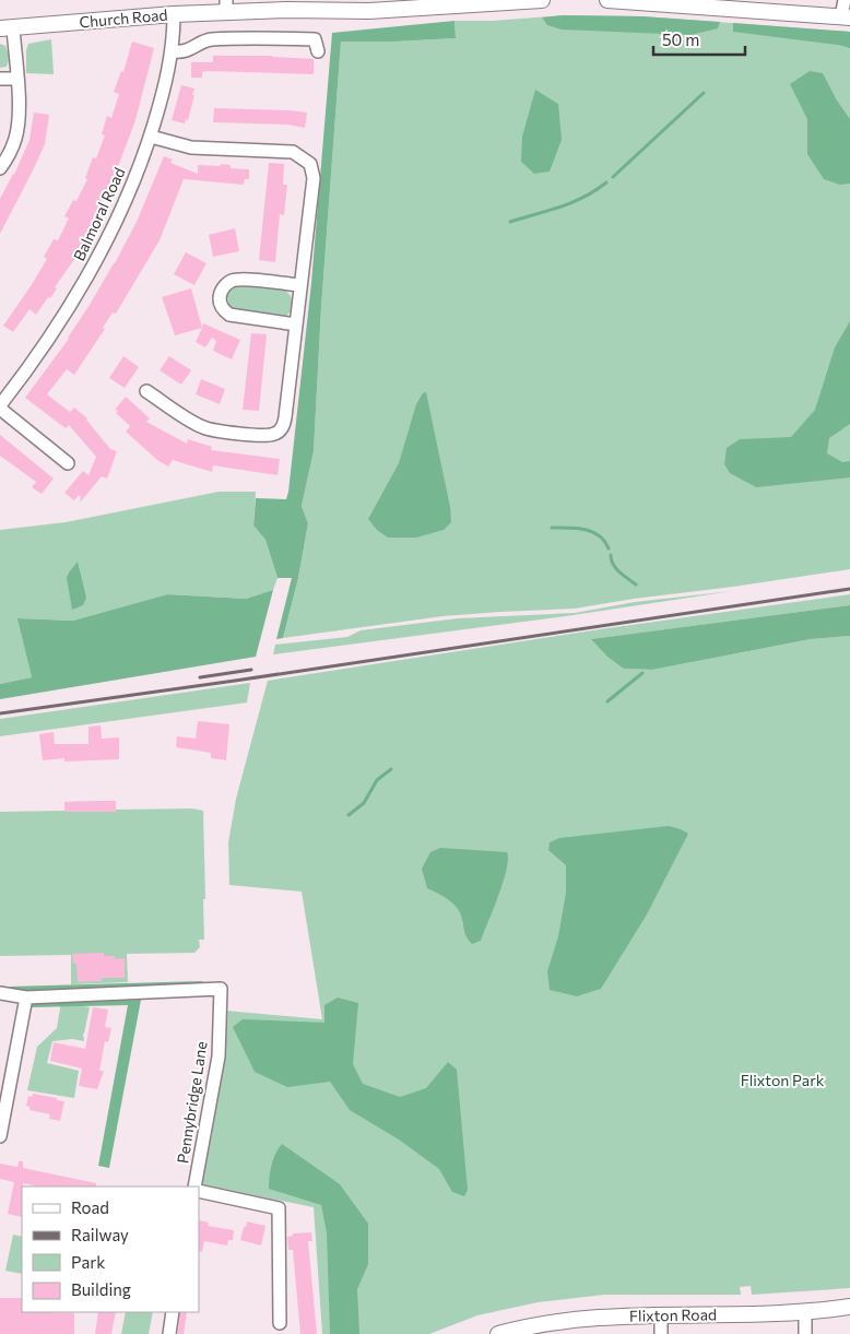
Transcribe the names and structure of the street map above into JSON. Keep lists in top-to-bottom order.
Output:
{
  "streets": {
    "main road": ["Church Road", "Flixton Road"],
    "street": ["Balmoral Road", "Pennybridge Lane"]
  },
  "crossings": [
    ["Church Road", "Balmoral Road"]
  ],
  "parks": ["Flixton Park"],
  "legend": [
    "Road",
    "Railway",
    "Park",
    "Building"
  ],
  "scale_bar": "50 m"
}
